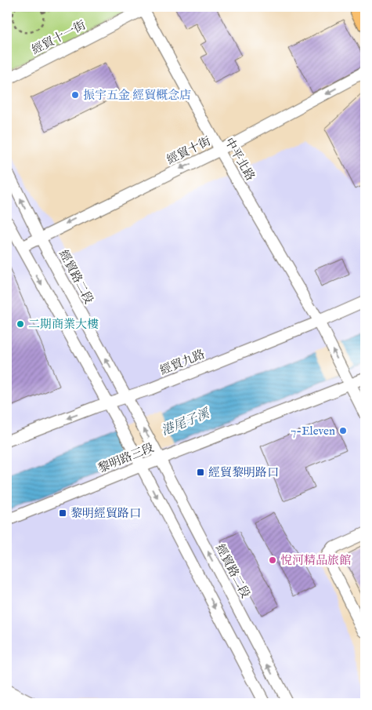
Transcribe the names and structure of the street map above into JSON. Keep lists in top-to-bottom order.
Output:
{
  "streets": {
    "street": [
      "經貿十一街",
      "經貿十街",
      "中平北路",
      "經貿路二段",
      "經貿九路",
      "黎明路三段"
    ]
  },
  "crossings": [
    ["經貿十一街", "中平北路"],
    ["經貿十街", "中平北路"],
    ["經貿十街", "經貿路二段"],
    ["中平北路", "經貿九路"],
    ["中平北路", "黎明路三段"],
    ["經貿路二段", "經貿九路"],
    ["經貿路二段", "黎明路三段"]
  ],
  "one_way": ["經貿十街"],
  "water": ["港尾子溪"],
  "places": {
    "other": [
      "振宇五金 經貿概念店",
      "二期商業大樓",
      "7-Eleven",
      "悅河精品旅館"
    ],
    "transit": ["經貿黎明路口", "黎明經貿路口"]
  }
}
